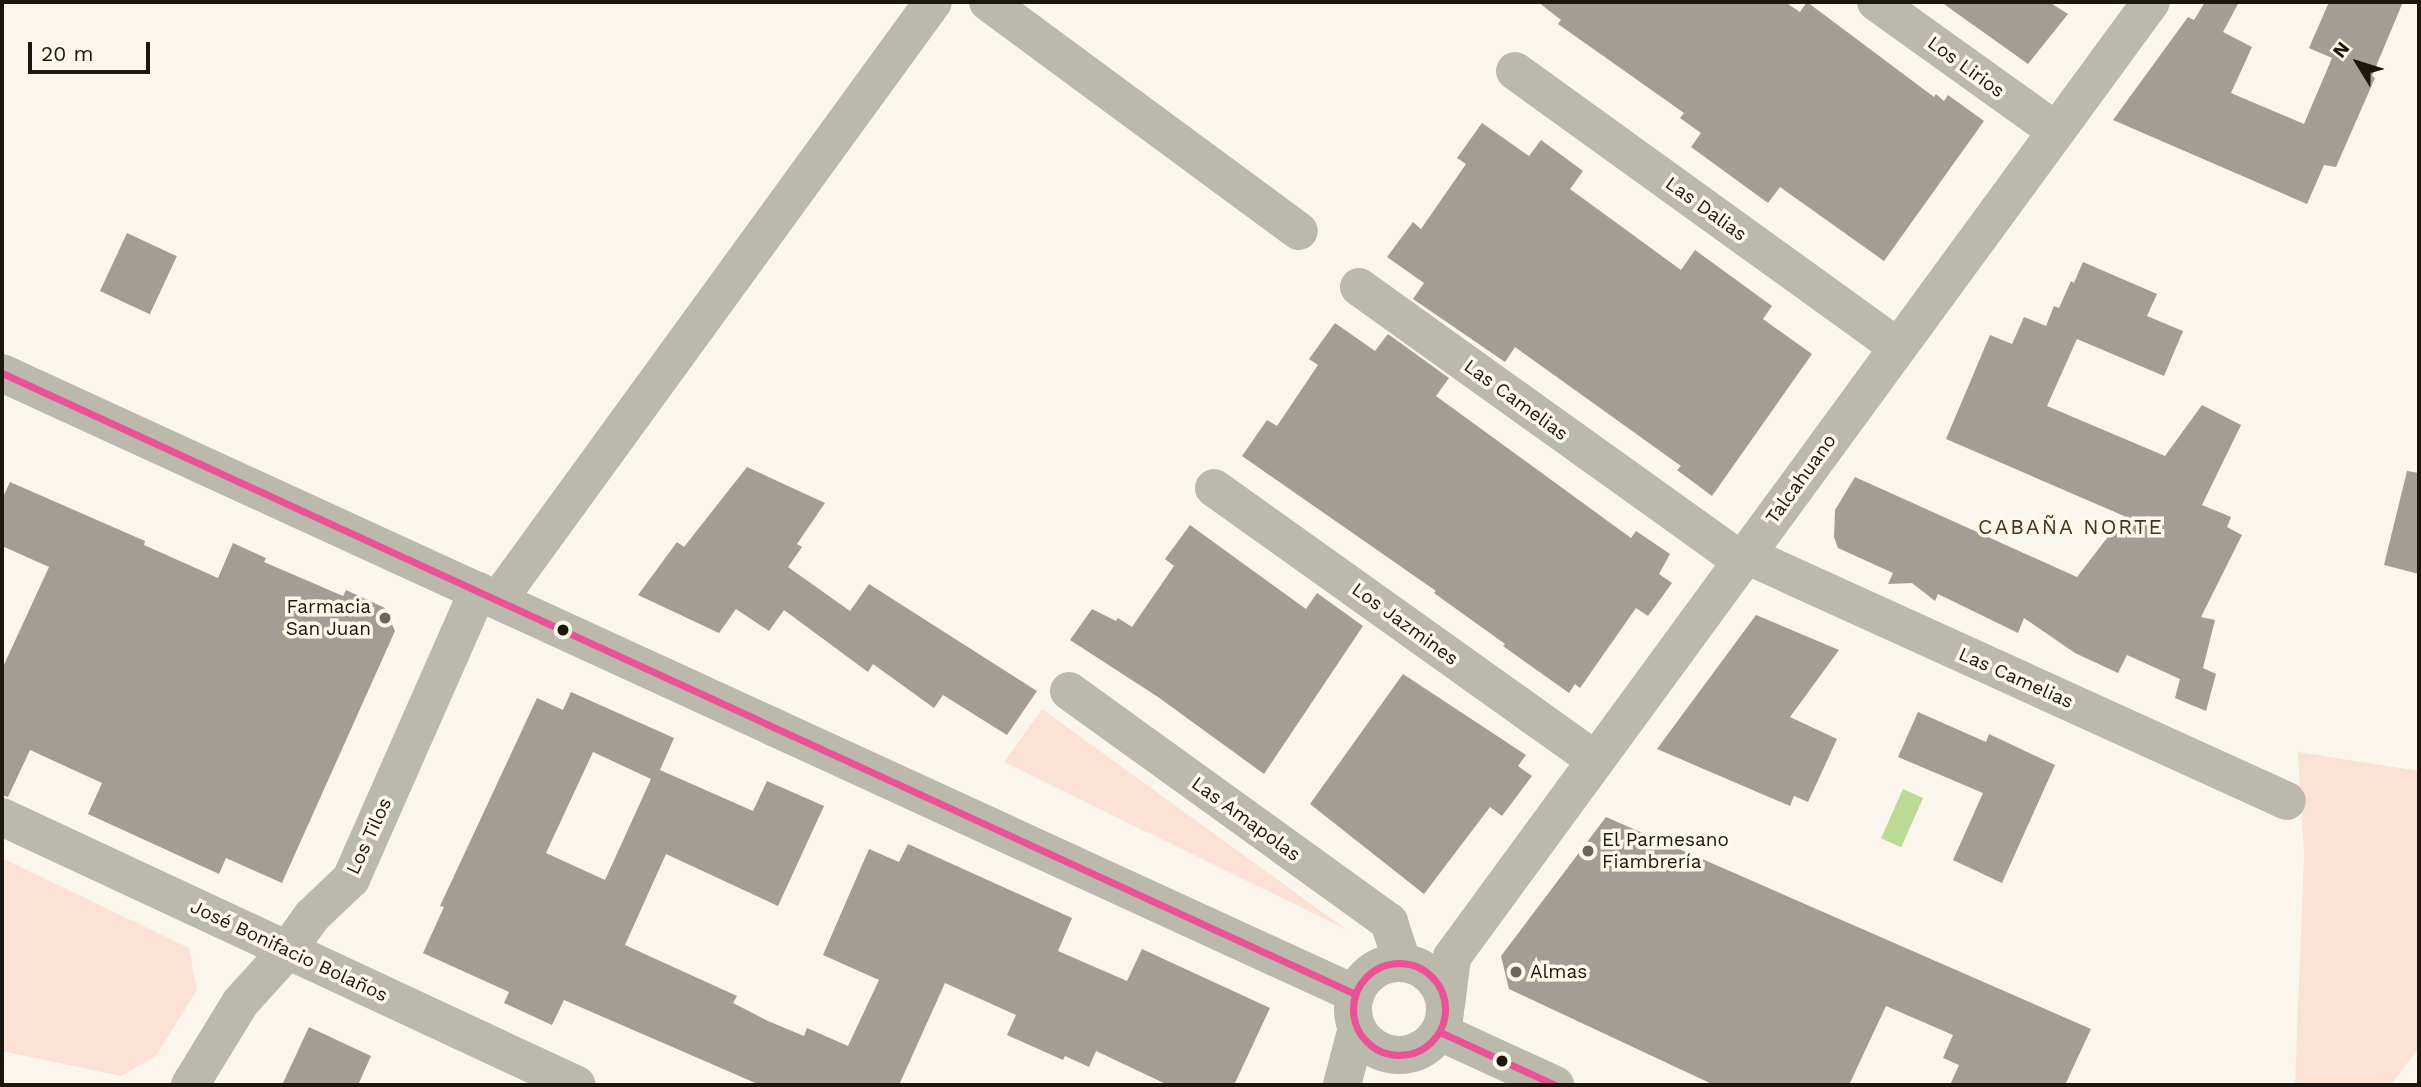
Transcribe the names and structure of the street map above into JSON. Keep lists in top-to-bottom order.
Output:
{
  "streets": {
    "street": [
      "Los Lirios",
      "Las Dalias",
      "Las Camelias",
      "Talcahuano",
      "Los Jazmines",
      "Las Amapolas",
      "Los Tilos",
      "José Bonifacio Bolaños"
    ]
  },
  "crossings": [
    ["Los Lirios", "Talcahuano"],
    ["Las Dalias", "Talcahuano"],
    ["Las Camelias", "Talcahuano"],
    ["Talcahuano", "Los Jazmines"],
    ["Talcahuano", "Las Amapolas"],
    ["Los Tilos", "José Bonifacio Bolaños"]
  ],
  "districts": ["CABAÑA NORTE"],
  "places": ["Farmacia San Juan", "El Parmesano Fiambrería", "Almas"],
  "scale_bar": "20 m",
  "north": "top left"
}
